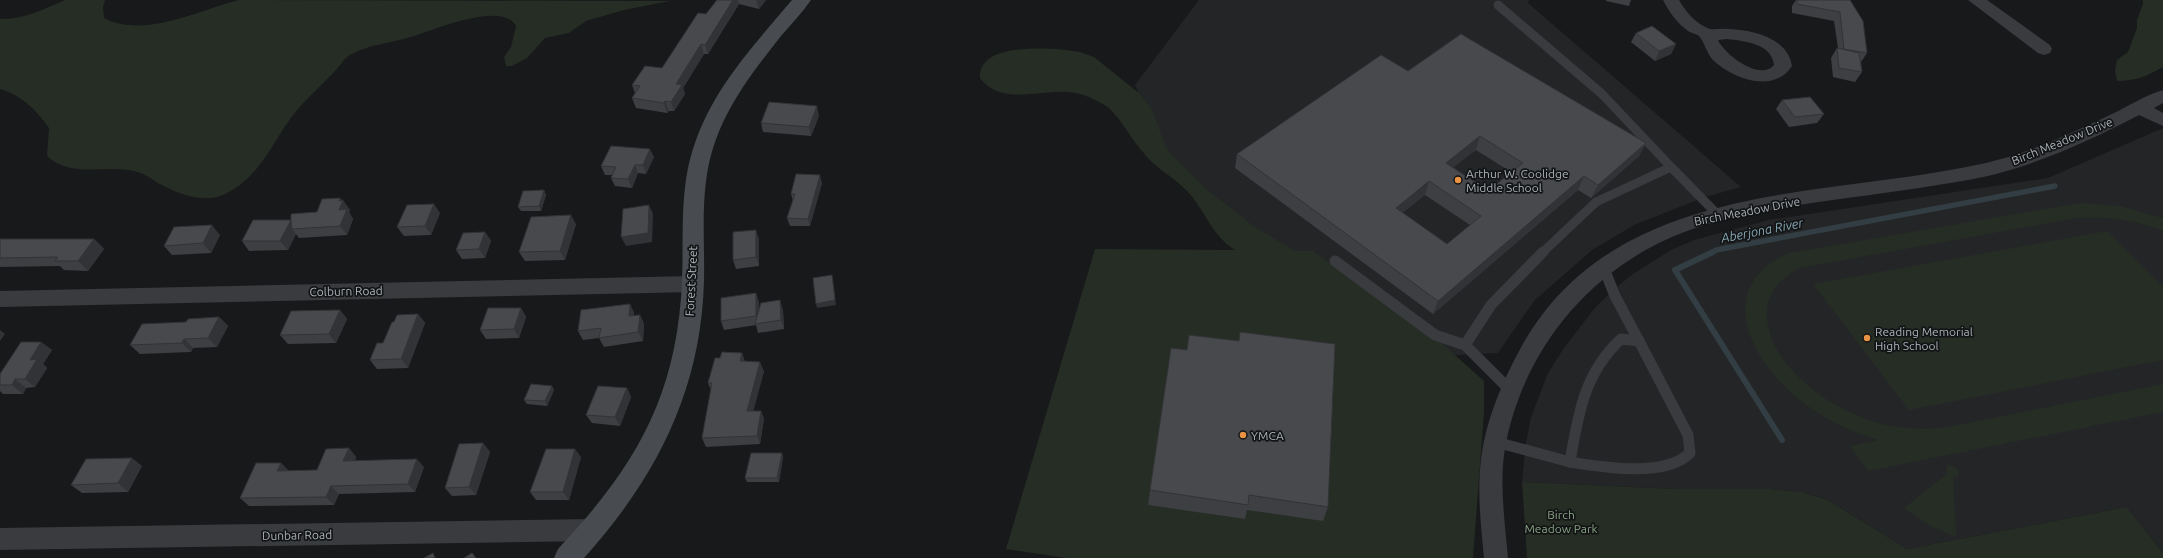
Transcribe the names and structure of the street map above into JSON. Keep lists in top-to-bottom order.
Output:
{
  "streets": {
    "street": [
      "Birch Meadow Drive",
      "Forest Street",
      "Colburn Road",
      "Dunbar Road"
    ]
  },
  "crossings": [
    ["Forest Street", "Colburn Road"],
    ["Forest Street", "Dunbar Road"]
  ],
  "water": ["Aberjona River"],
  "parks": ["Birch Meadow Park"],
  "places": ["Arthur W. Coolidge Middle School", "Reading Memorial High School", "YMCA"]
}
